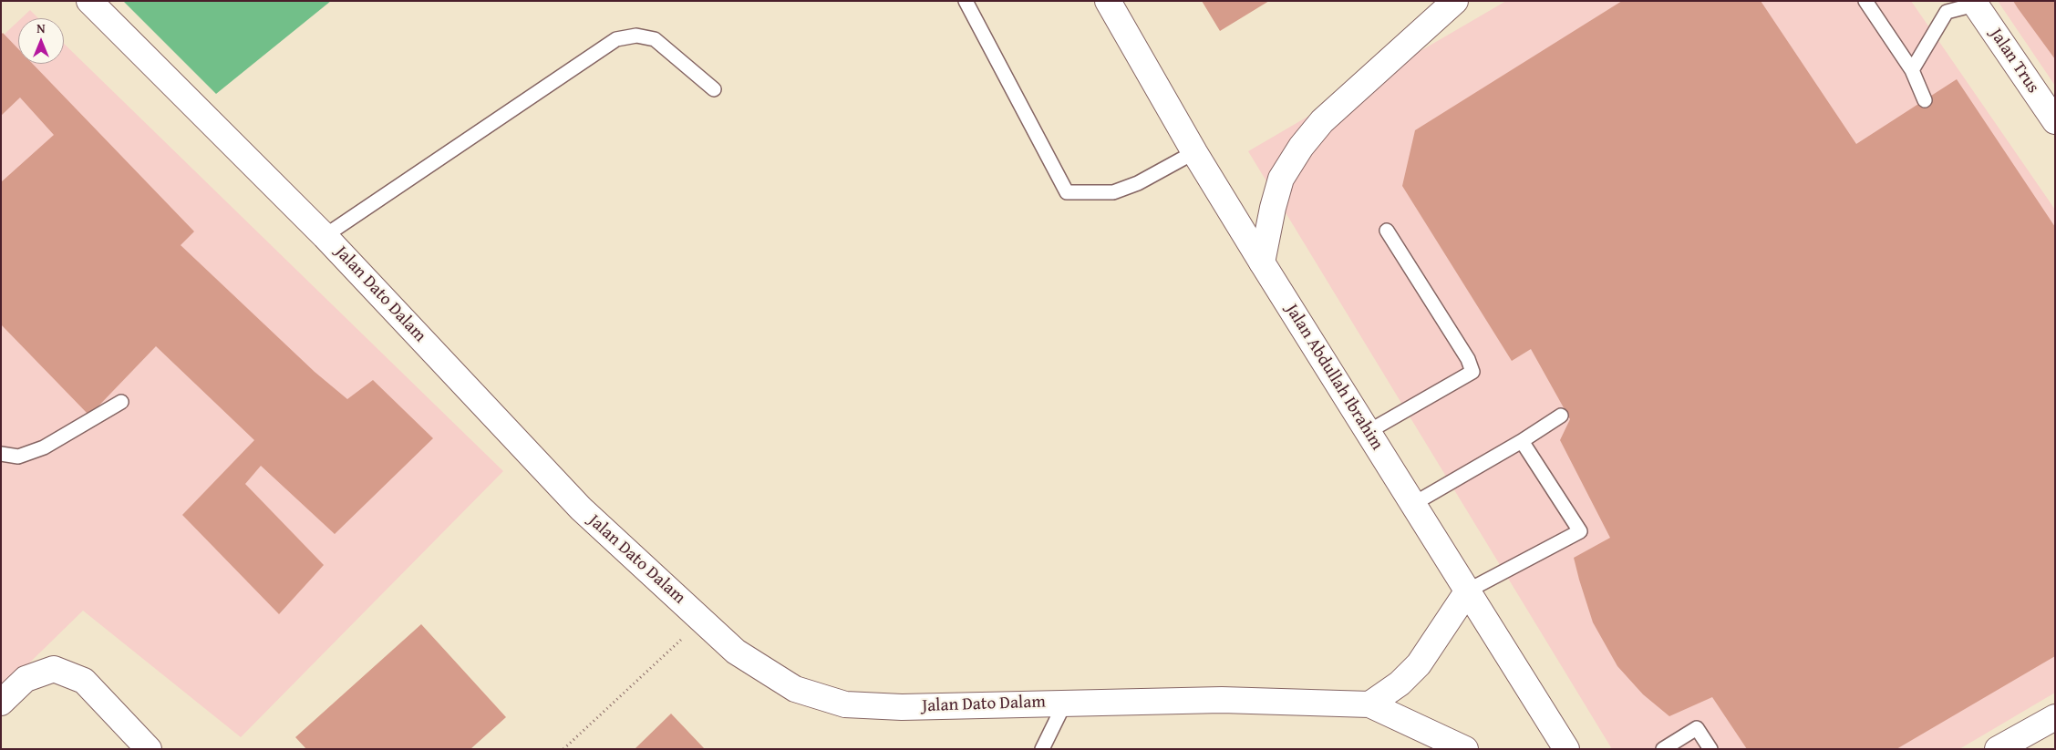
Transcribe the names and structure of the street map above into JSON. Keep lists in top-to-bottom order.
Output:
{
  "streets": {
    "street": ["Jalan Trus", "Jalan Dato Dalam", "Jalan Abdullah Ibrahim"]
  },
  "north": "top"
}
